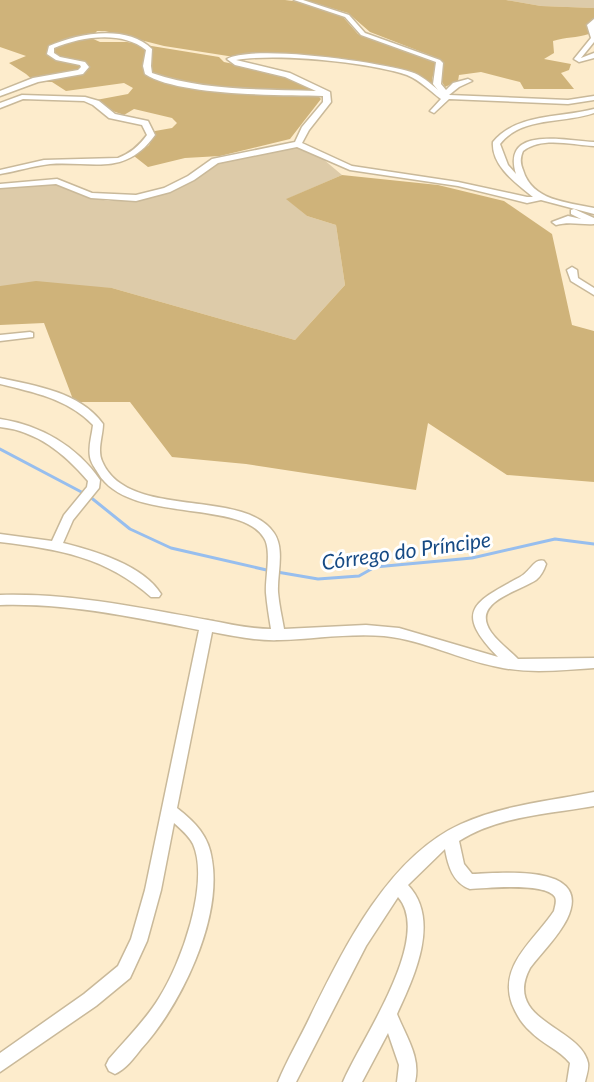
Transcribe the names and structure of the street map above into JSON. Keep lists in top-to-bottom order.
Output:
{
  "water": ["Córrego do Príncipe"]
}
